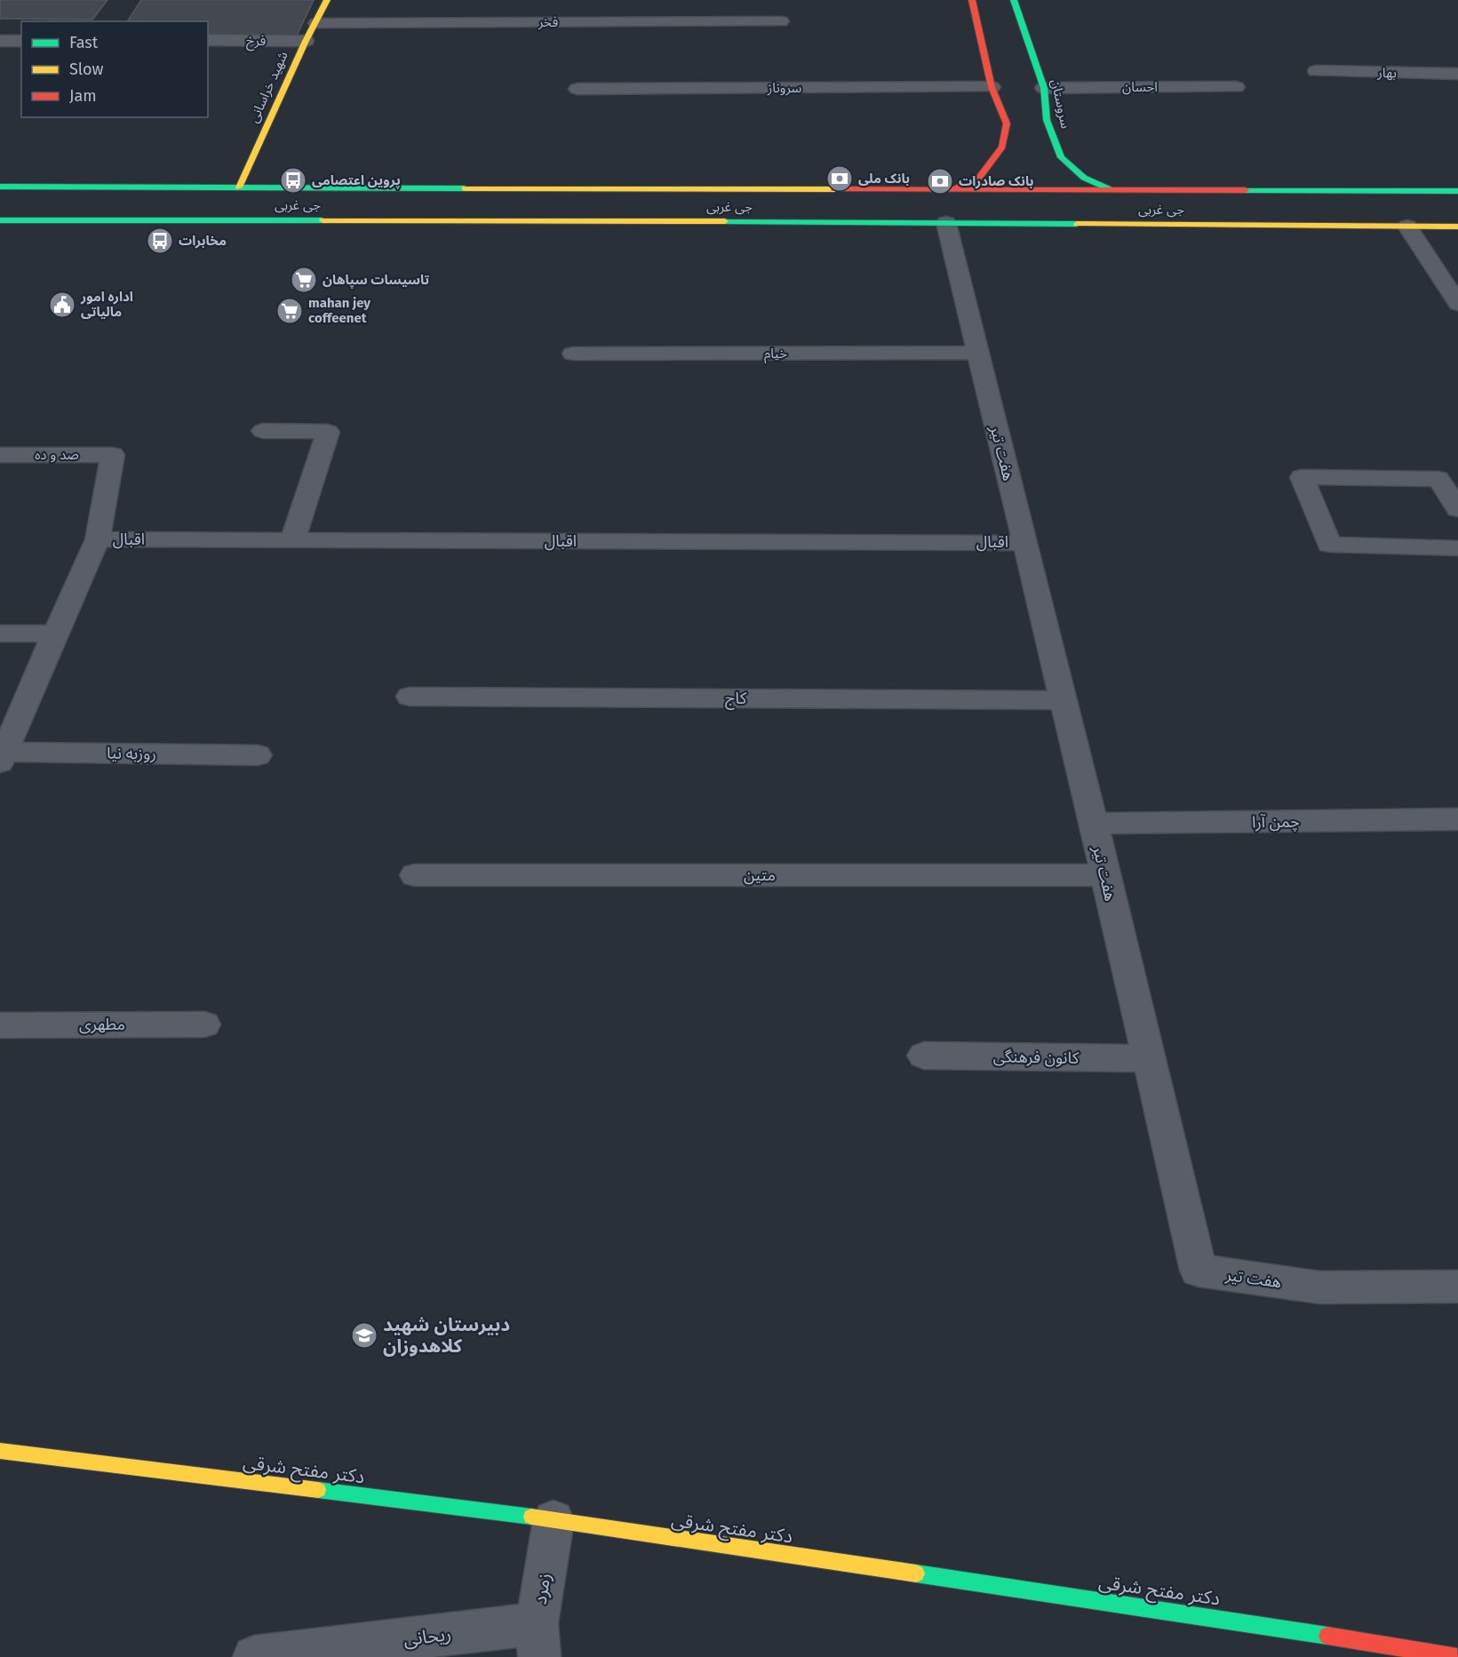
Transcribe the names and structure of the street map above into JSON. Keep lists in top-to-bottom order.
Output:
{
  "streets": {
    "main road": [
      "شهید خراسانی",
      "سروستان",
      "جی غربی",
      "دکتر مفتح شرقی"
    ],
    "street": [
      "فخر",
      "فرخ",
      "بهار",
      "احسان",
      "سروناز",
      "خیام",
      "هفت تیر",
      "صد و ده",
      "اقبال",
      "کاج",
      "روزبه نیا",
      "چمن آرا",
      "متین",
      "مطهری",
      "کانون فرهنگی",
      "زمرد",
      "ریحانی"
    ]
  },
  "crossings": [
    ["فخر", "شهید خراسانی"],
    ["فرخ", "شهید خراسانی"],
    ["شهید خراسانی", "جی غربی"],
    ["احسان", "سروستان"],
    ["سروستان", "جی غربی"],
    ["جی غربی", "هفت تیر"],
    ["خیام", "هفت تیر"],
    ["هفت تیر", "اقبال"],
    ["هفت تیر", "کاج"],
    ["هفت تیر", "چمن آرا"],
    ["هفت تیر", "متین"],
    ["هفت تیر", "کانون فرهنگی"],
    ["صد و ده", "اقبال"],
    ["اقبال", "روزبه نیا"],
    ["دکتر مفتح شرقی", "زمرد"],
    ["زمرد", "ریحانی"]
  ],
  "places": {
    "bank": ["بانک ملی", "بانک صادرات"],
    "bus stop": ["پروین اعتصامی", "مخابرات"],
    "supermarket": ["تاسیسات سپاهان", "mahan jey coffeenet"],
    "public building": ["اداره امور مالیاتی"],
    "school or university": ["دبیرستان شهید کلاهدوزان"]
  },
  "legend": ["Fast", "Slow", "Jam"]
}
